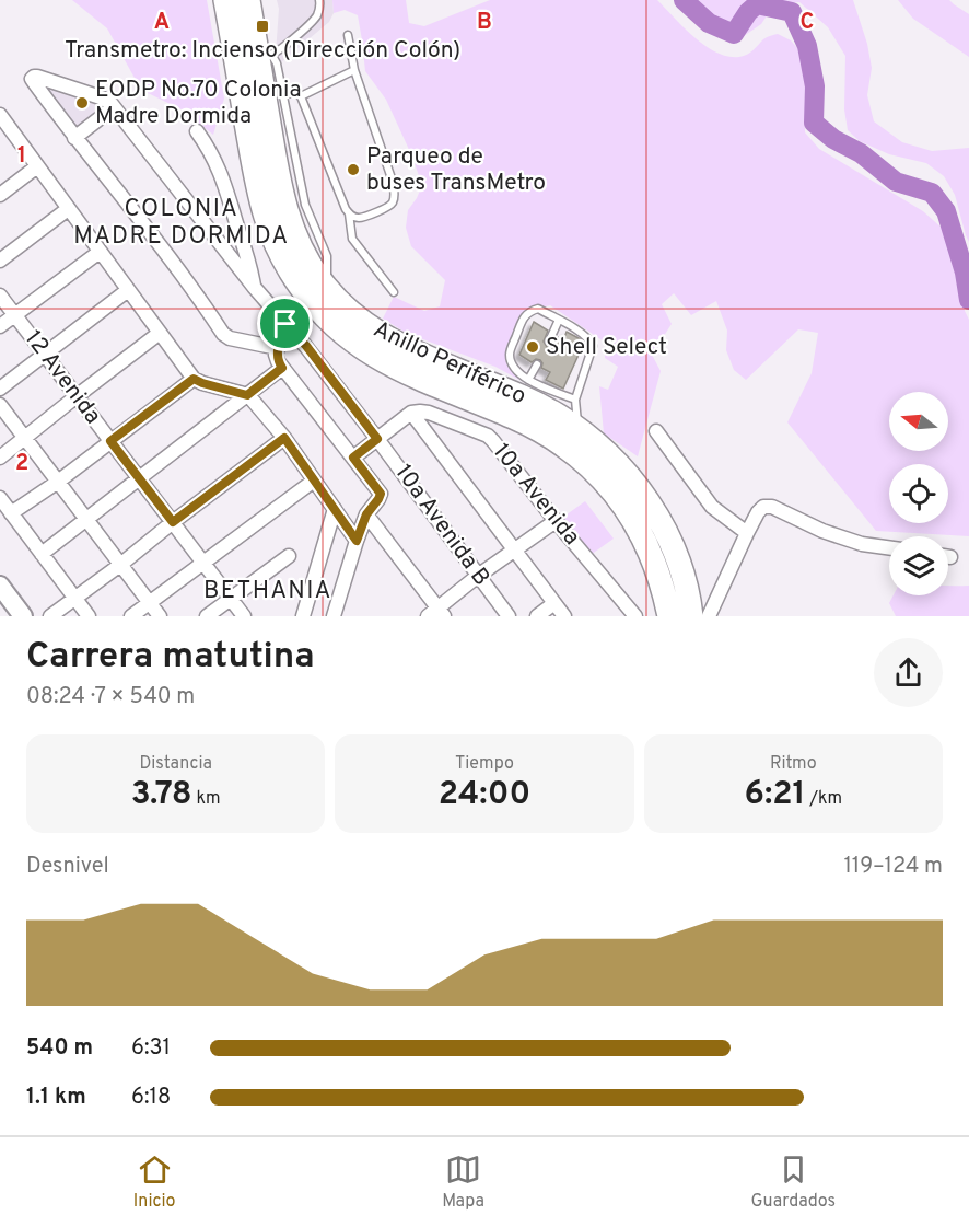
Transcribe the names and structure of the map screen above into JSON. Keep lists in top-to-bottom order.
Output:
{
  "streets": {
    "highway": ["Anillo Periférico"],
    "street": ["12 Avenida", "10a Avenida", "10a Avenida B"]
  },
  "districts": ["COLONIA MADRE DORMIDA", "BETHANIA"],
  "places": {
    "transit": ["Transmetro: Incienso (Dirección Colón)"],
    "other": ["EODP No.70 Colonia Madre Dormida", "Parqueo de buses TransMetro", "Shell Select"]
  },
  "north": "left",
  "page": {
    "heading": ["Carrera matutina", "08:24 · 7 × 540 m"],
    "stats": [
      ["Distancia", "3.78 km"],
      ["Tiempo", "24:00"],
      ["Ritmo", "6:21 /km"]
    ],
    "chart": ["Desnivel", "119–124 m"],
    "list": [
      {
        "name": "540 m",
        "note": "6:31"
      },
      {
        "name": "1.1 km",
        "note": "6:18"
      }
    ],
    "tabs": ["Inicio", "Mapa", "Guardados"]
  },
  "grid": {
    "columns": ["A", "B", "C"],
    "rows": ["1", "2"]
  }
}
